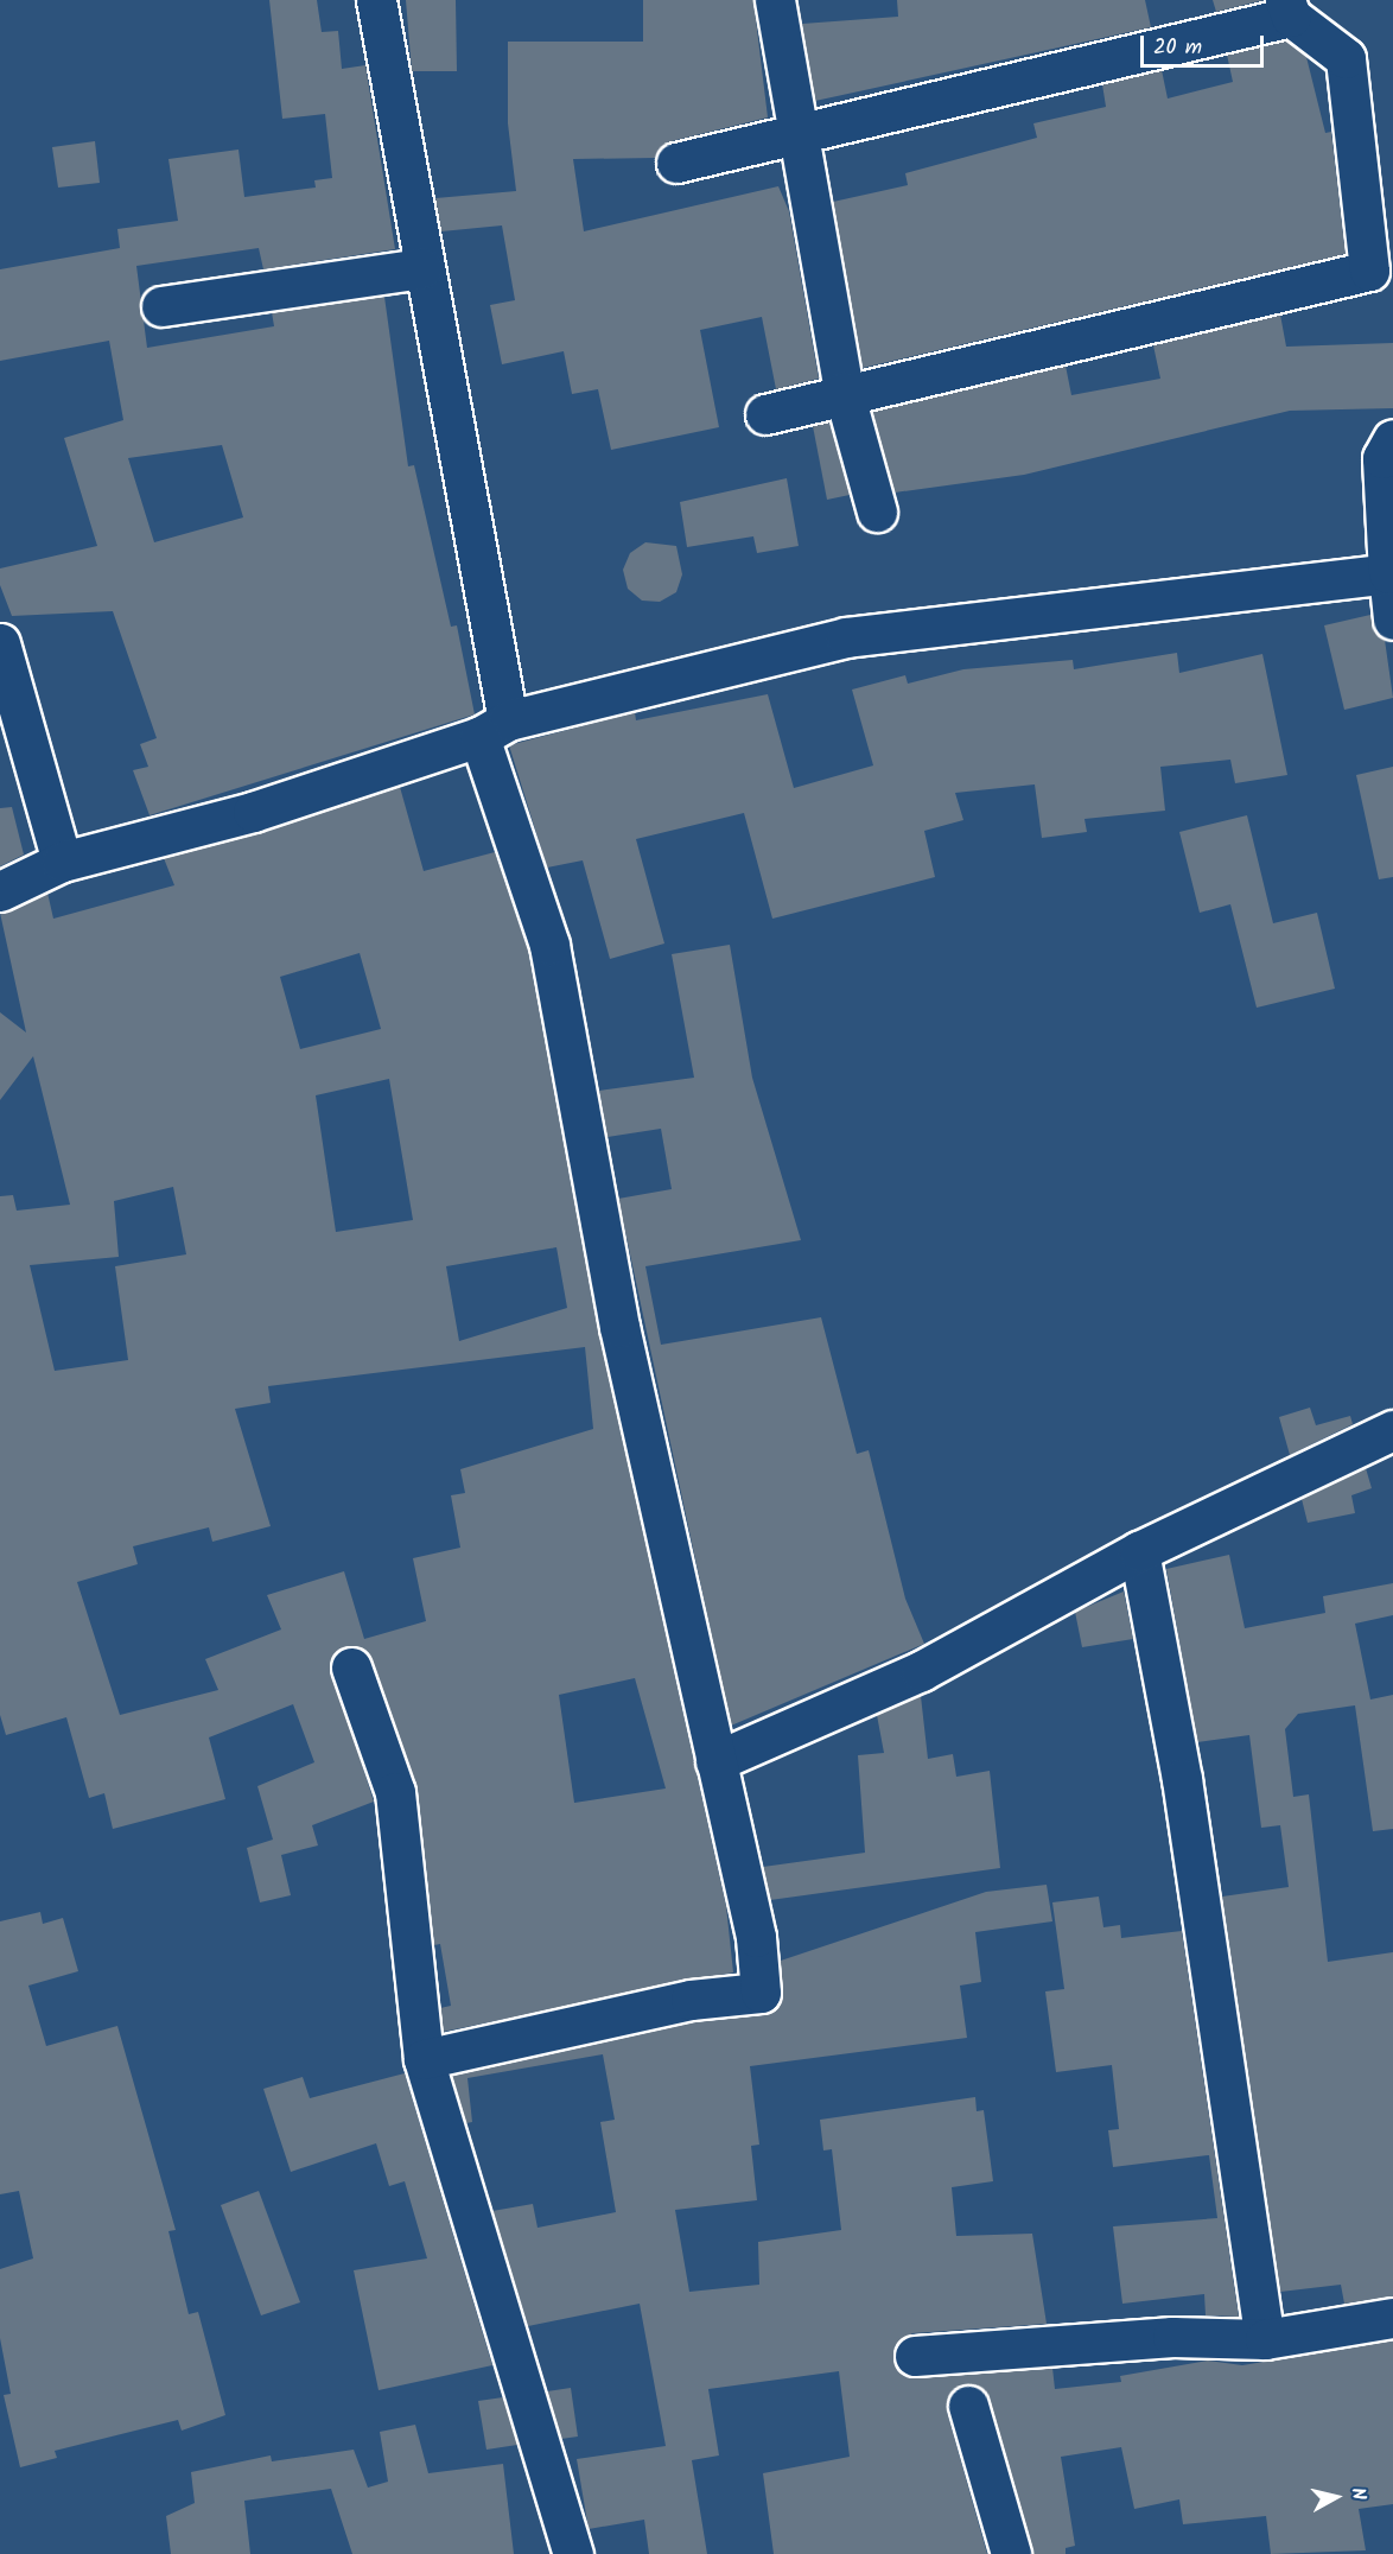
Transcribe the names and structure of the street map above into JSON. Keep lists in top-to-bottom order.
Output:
{
  "scale_bar": "20 m",
  "north": "right"
}
